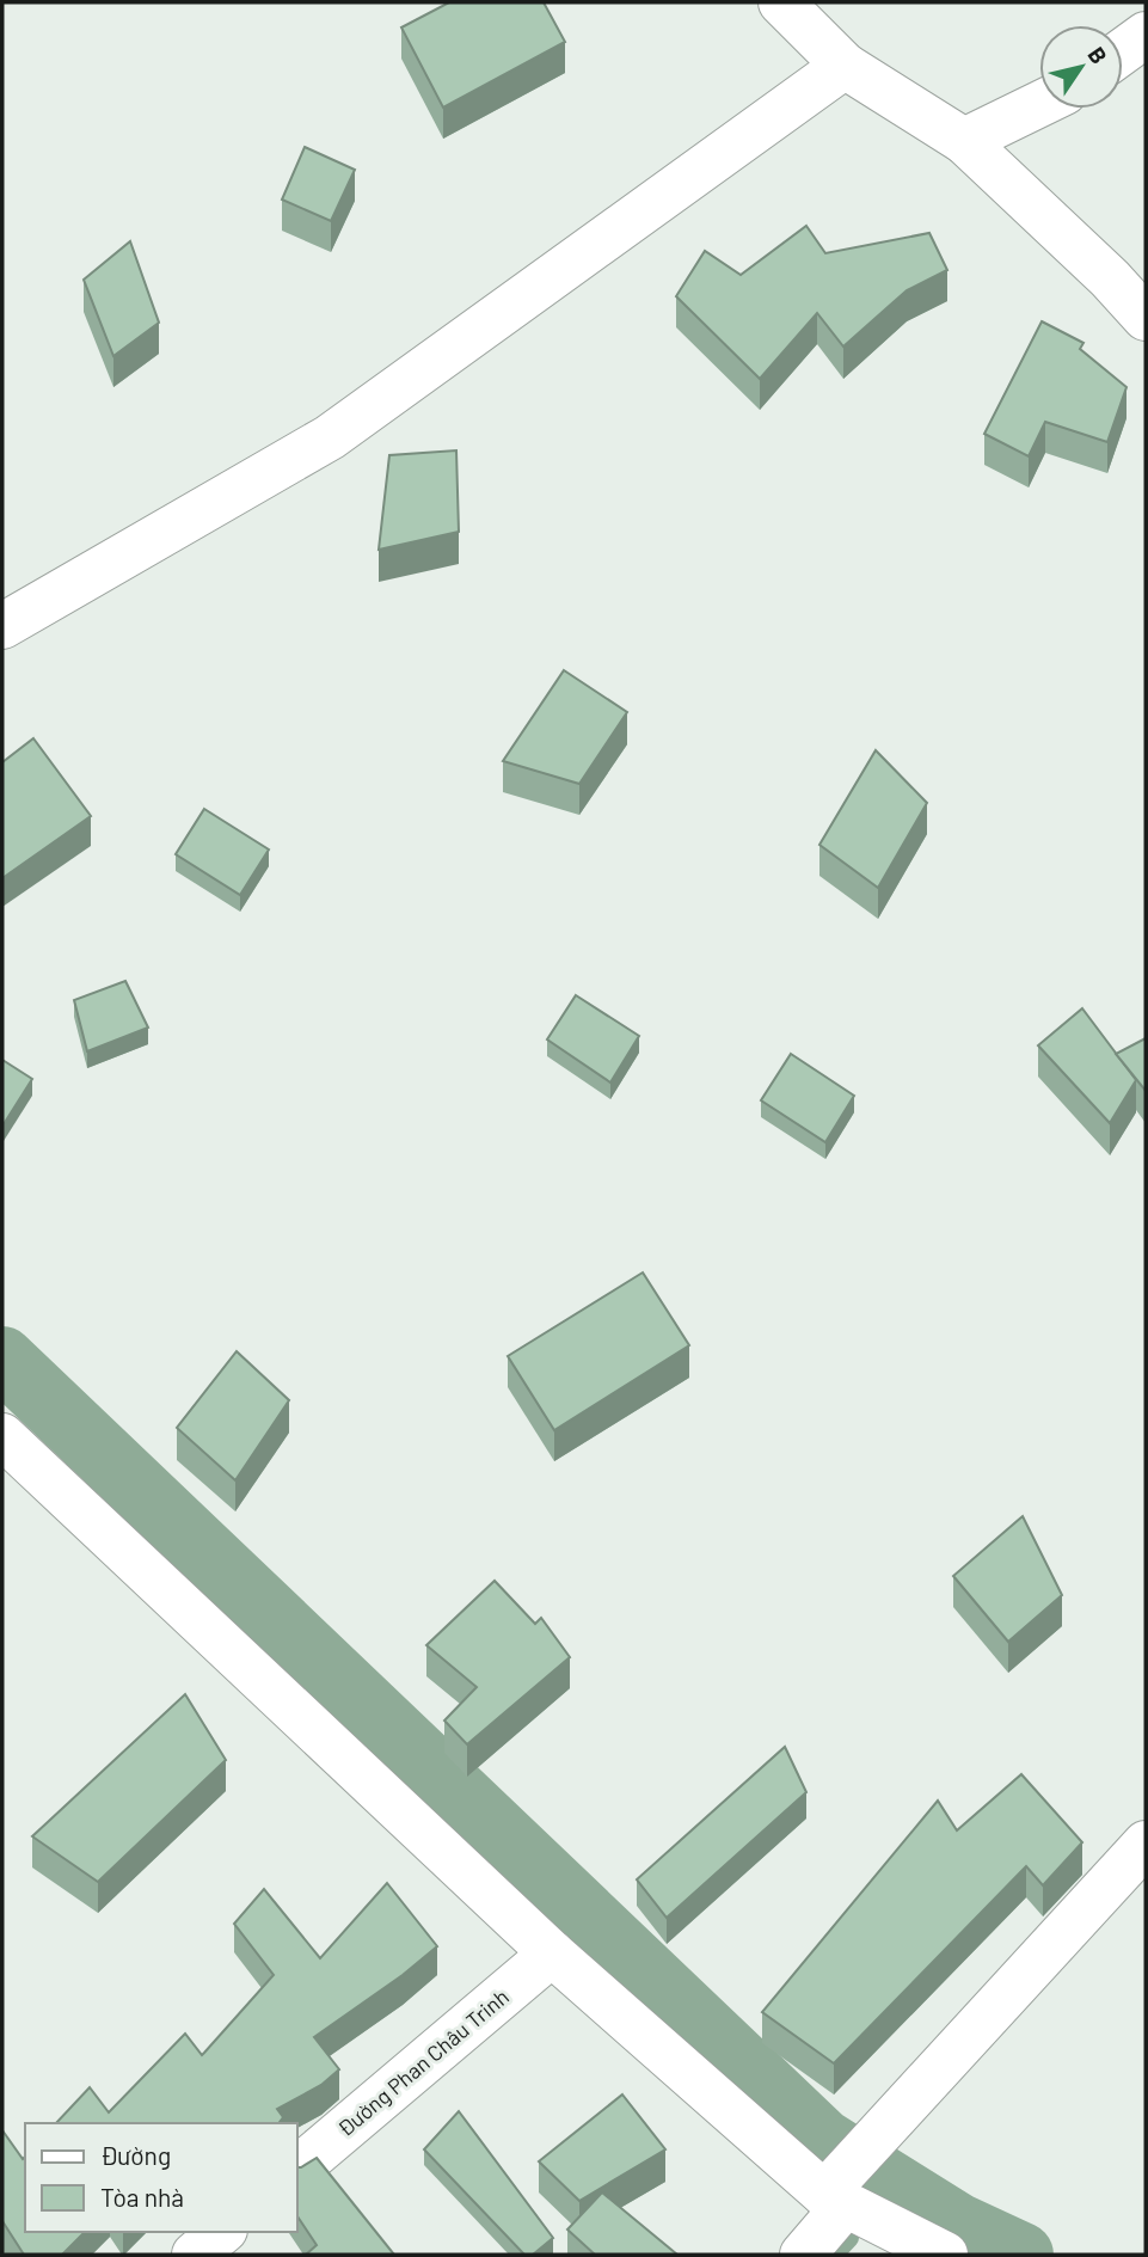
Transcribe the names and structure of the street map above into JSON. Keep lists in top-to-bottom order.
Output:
{
  "streets": {
    "street": ["Đường Phan Châu Trinh"]
  },
  "legend": ["Đường", "Tòa nhà"],
  "north": "top right"
}
